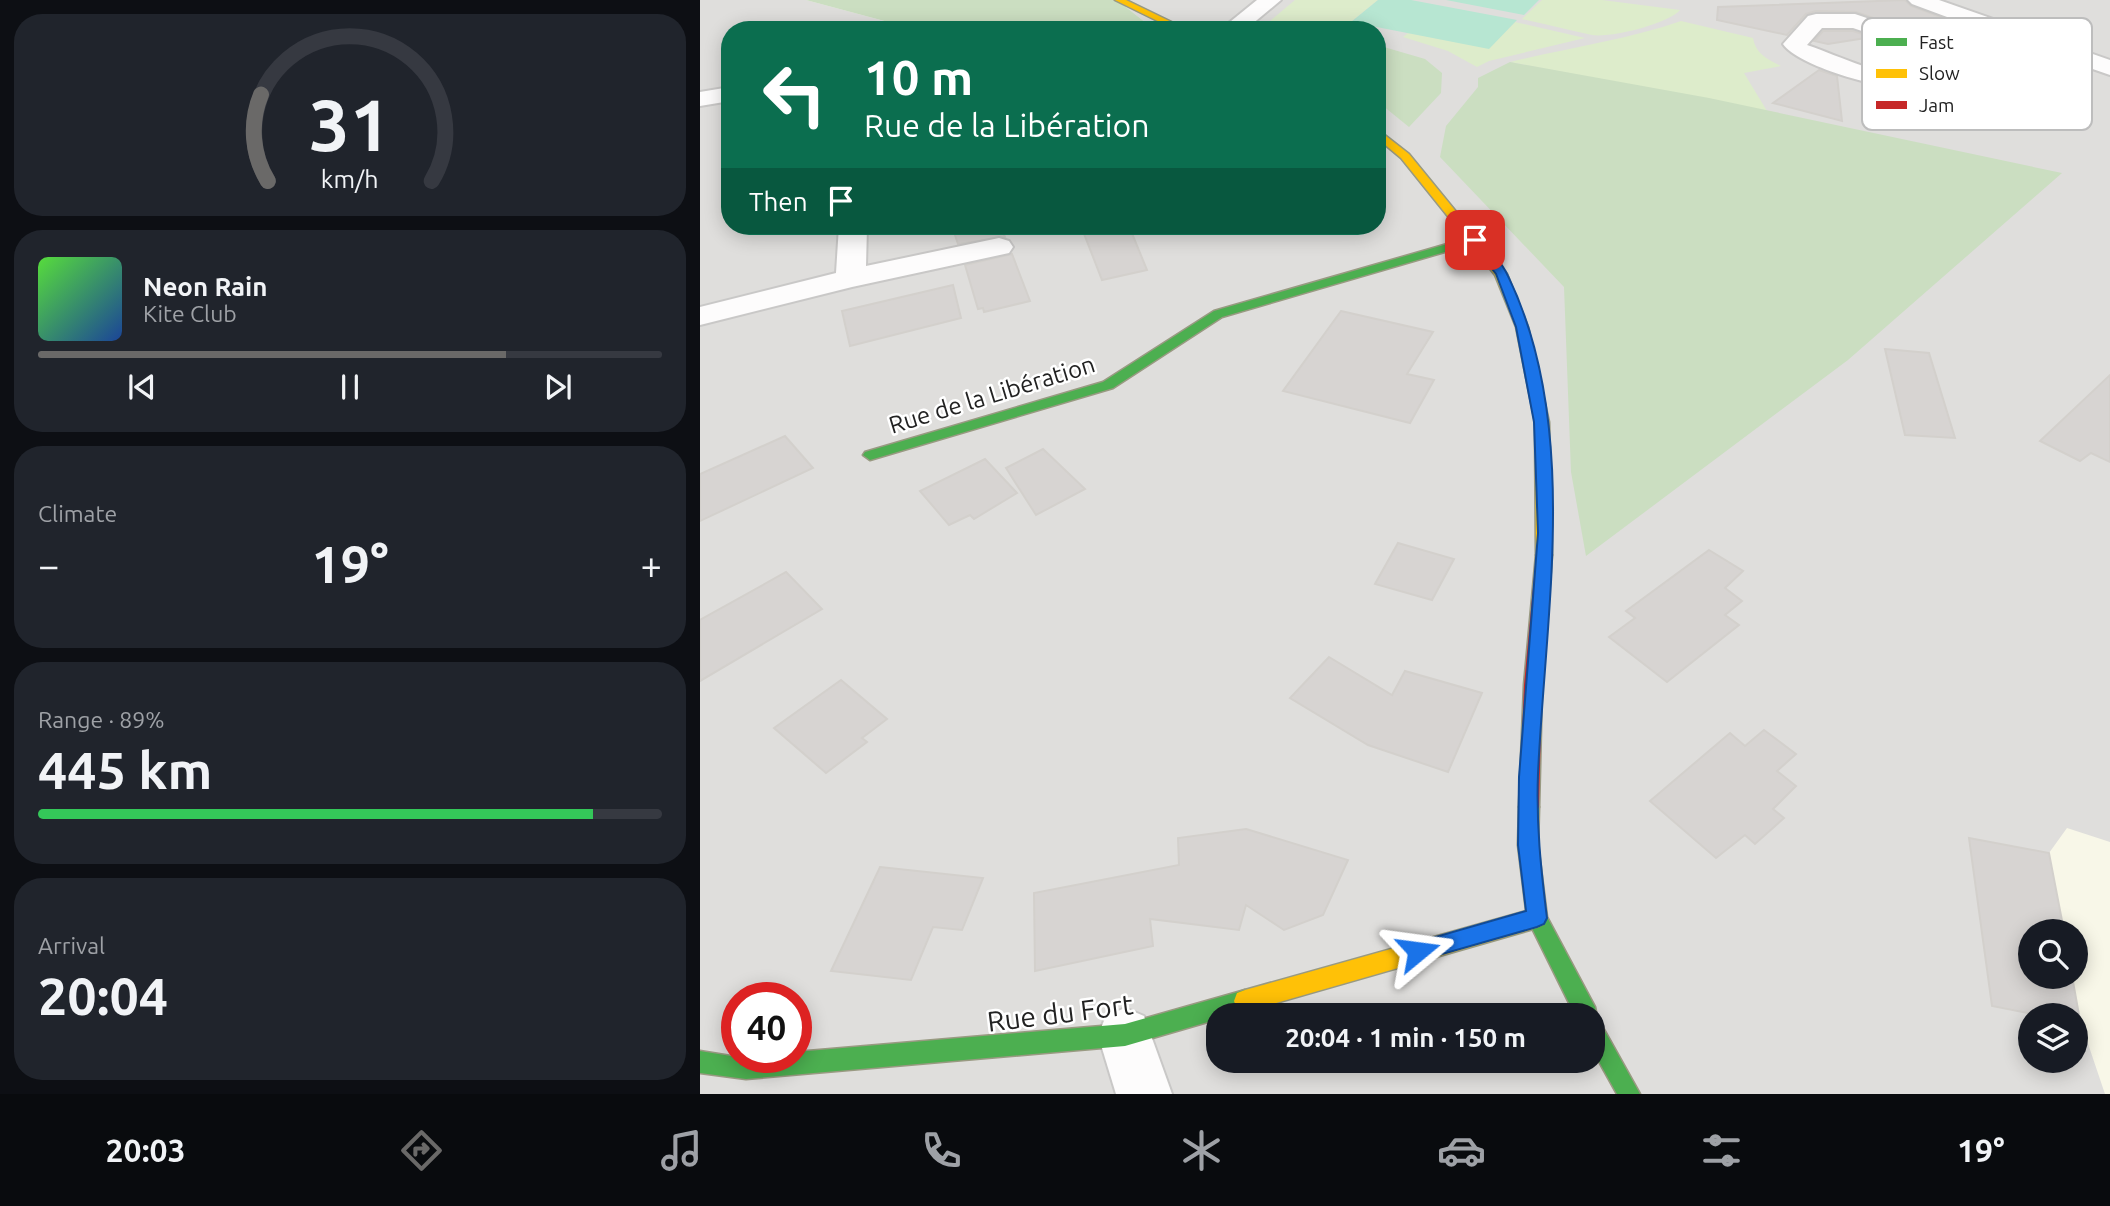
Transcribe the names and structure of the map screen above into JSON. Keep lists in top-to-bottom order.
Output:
{
  "streets": {
    "street": ["Rue de la Libération", "Rue du Fort"]
  },
  "legend": ["Fast", "Slow", "Jam"],
  "page": {
    "turn": ["10 m", "Rue de la Libération"],
    "then": "Then",
    "song": ["Neon Rain", "Kite Club"],
    "tile": [
      "Climate",
      ["Range · 89%", "445 km"],
      ["Arrival", "20:04"]
    ],
    "heat": ["−", "19°", "+"],
    "limit": "40",
    "trip": "20:04 · 1 min · 150 m",
    "tabs": ["20:03", "19°"],
    "gauge": ["31", "km/h"]
  }
}
